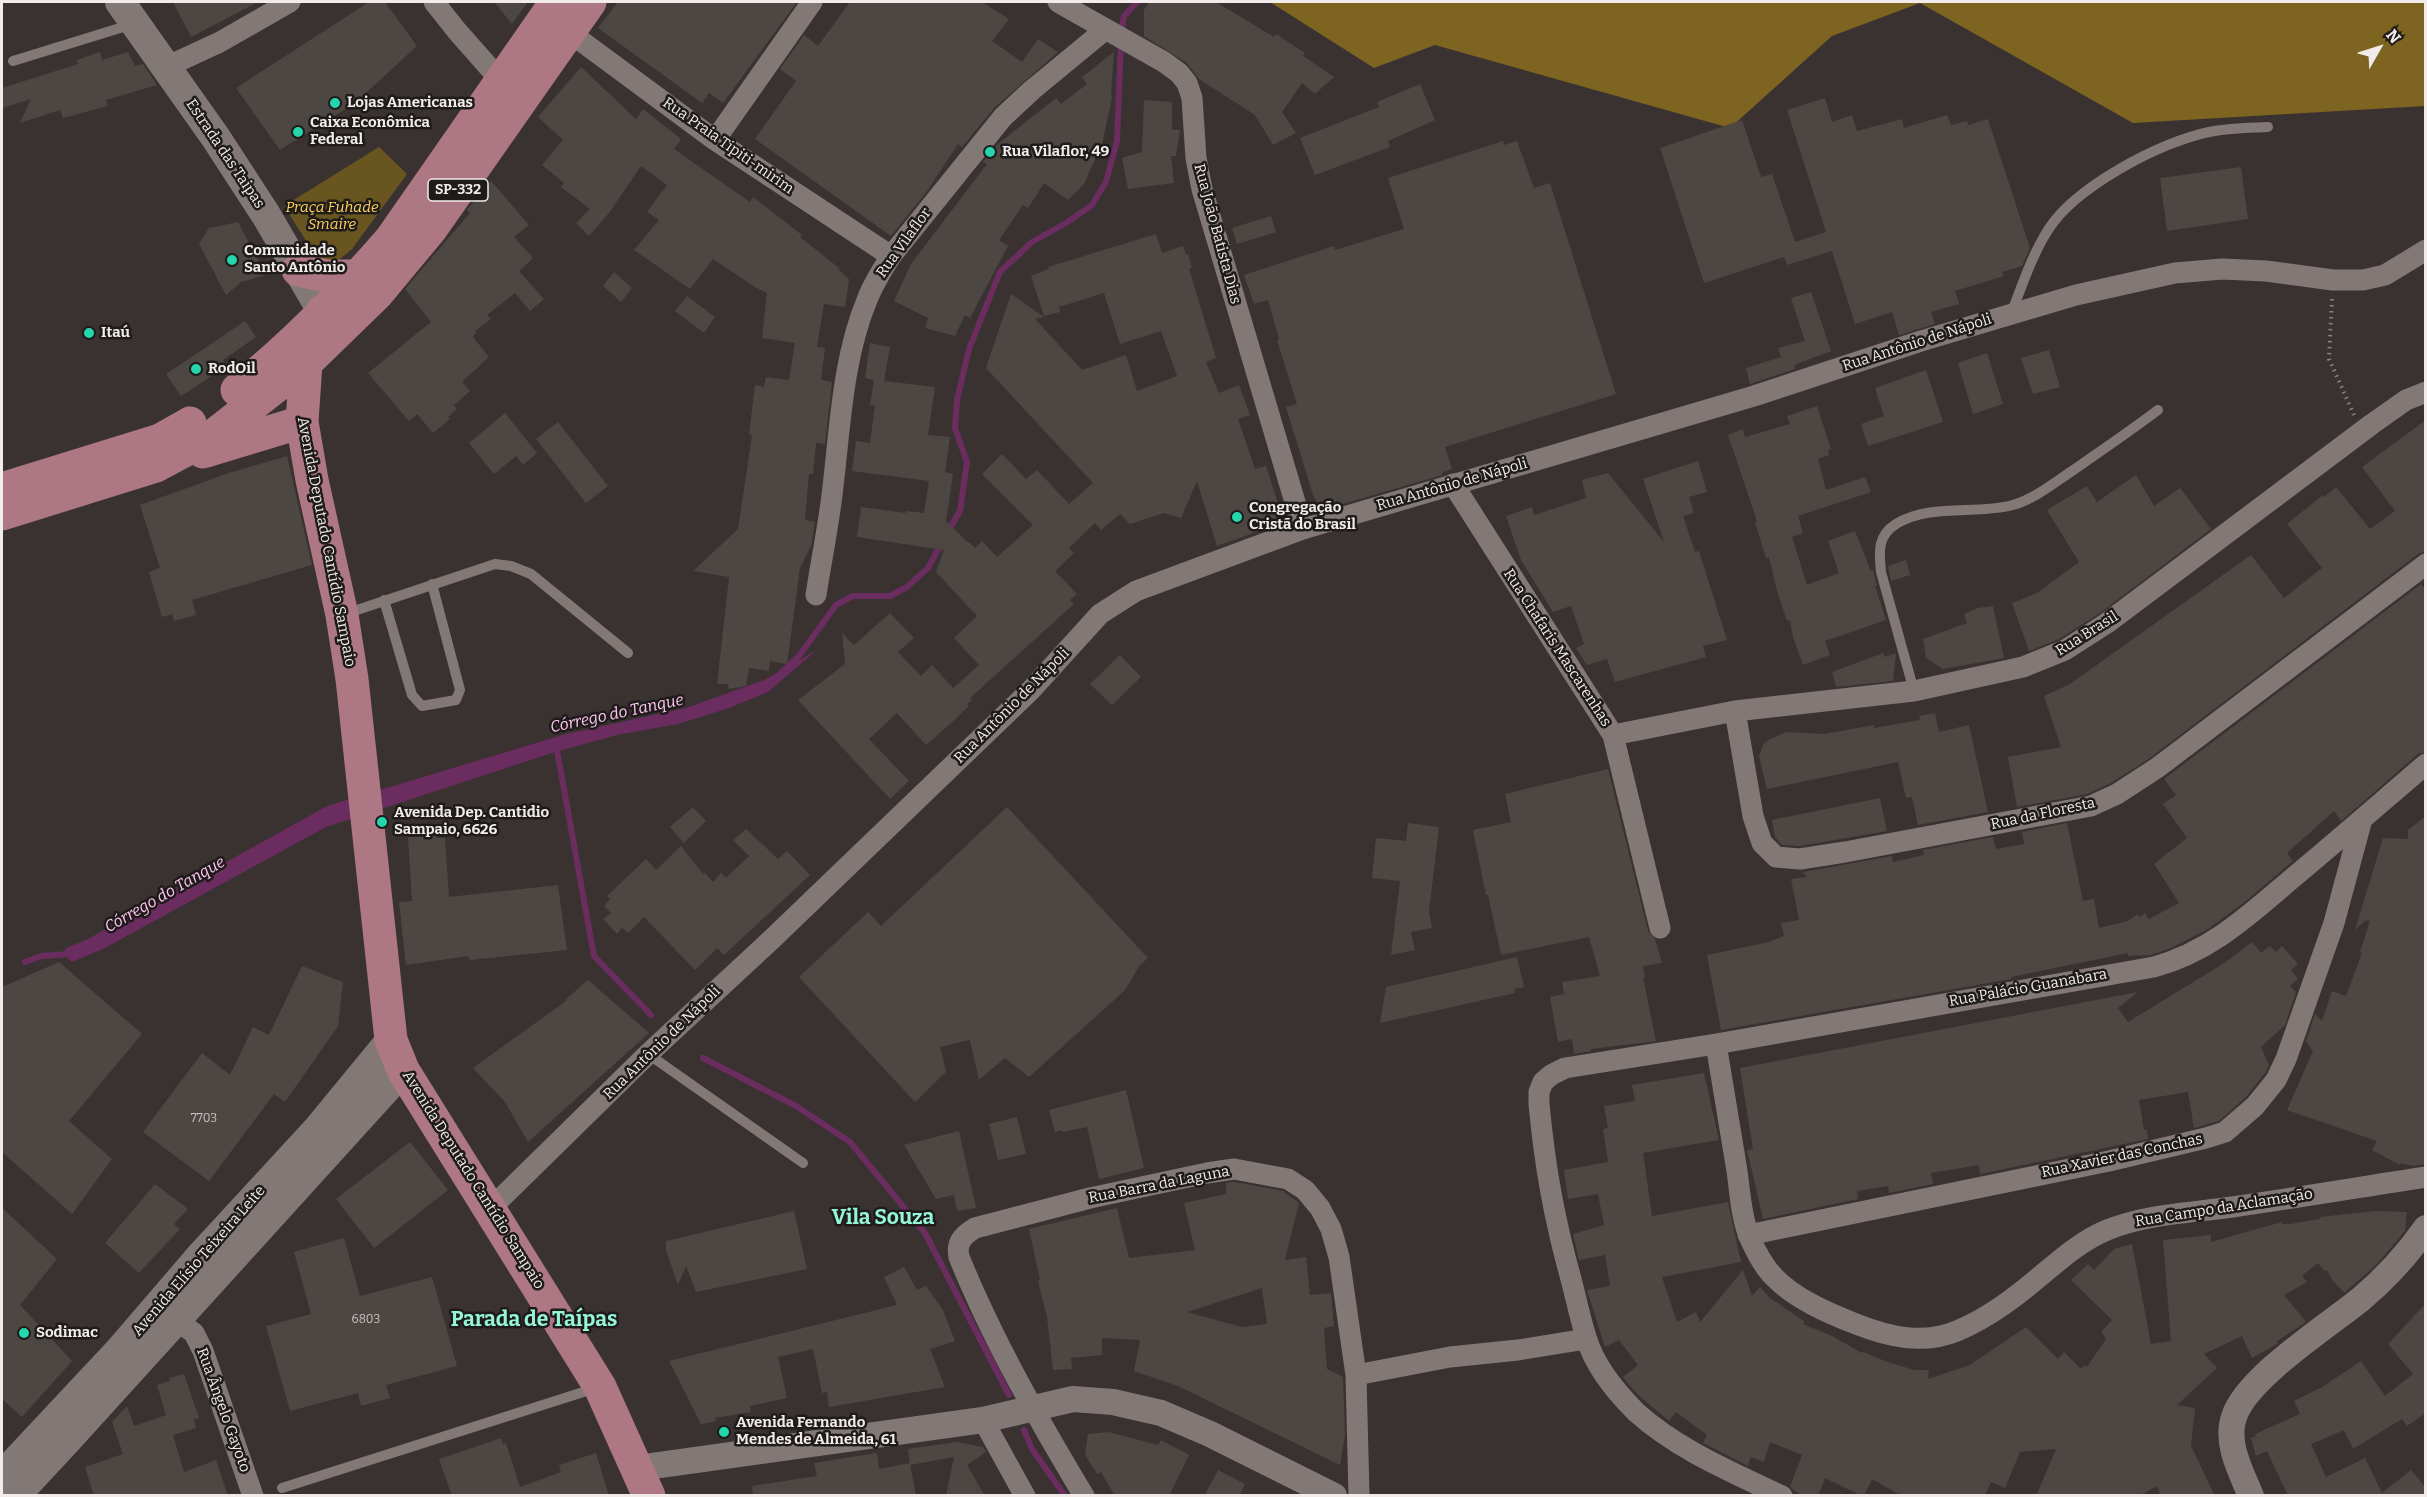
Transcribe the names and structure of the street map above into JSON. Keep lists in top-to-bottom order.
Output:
{
  "streets": {
    "main road": [
      "Estrada das Taipas",
      "SP-332",
      "Avenida Deputado Cantídio Sampaio",
      "Avenida Elísio Teixeira Leite"
    ],
    "street": [
      "Rua Praia Tipiti-mirim",
      "Rua João Batista Dias",
      "Rua Vilaflor",
      "Rua Antônio de Nápoli",
      "Rua Brasil",
      "Rua Chafaris Mascarenhas",
      "Rua da Floresta",
      "Rua Palácio Guanabara",
      "Rua Xavier das Conchas",
      "Rua Barra da Laguna",
      "Rua Campo da Aclamação",
      "Rua Ângelo Gayoto"
    ]
  },
  "crossings": [
    ["Rua Praia Tipiti-mirim", "SP-332"],
    ["Rua Praia Tipiti-mirim", "Rua Vilaflor"],
    ["Estrada das Taipas", "SP-332"],
    ["Estrada das Taipas", "Avenida Deputado Cantídio Sampaio"],
    ["SP-332", "Avenida Deputado Cantídio Sampaio"],
    ["Rua João Batista Dias", "Rua Vilaflor"],
    ["Rua João Batista Dias", "Rua Antônio de Nápoli"],
    ["Rua Antônio de Nápoli", "Avenida Deputado Cantídio Sampaio"],
    ["Rua Antônio de Nápoli", "Rua Chafaris Mascarenhas"],
    ["Avenida Deputado Cantídio Sampaio", "Avenida Elísio Teixeira Leite"],
    ["Rua Brasil", "Rua Chafaris Mascarenhas"],
    ["Rua Brasil", "Rua da Floresta"],
    ["Rua Palácio Guanabara", "Rua Xavier das Conchas"],
    ["Rua Palácio Guanabara", "Rua Campo da Aclamação"],
    ["Rua Xavier das Conchas", "Rua Campo da Aclamação"],
    ["Avenida Elísio Teixeira Leite", "Rua Ângelo Gayoto"]
  ],
  "districts": ["Vila Souza", "Parada de Taípas"],
  "water": ["Córrego do Tanque"],
  "parks": ["Praça Fuhade Smaire"],
  "places": [
    "Lojas Americanas",
    "Caixa Econômica Federal",
    "Rua Vilaflor, 49",
    "Comunidade Santo Antônio",
    "Itaú",
    "RodOil",
    "Congregação Cristã do Brasil",
    "Avenida Dep. Cantidio Sampaio, 6626",
    "Sodimac",
    "Avenida Fernando Mendes de Almeida, 61"
  ],
  "house_numbers": ["7703", "6803"],
  "north": "top right"
}
